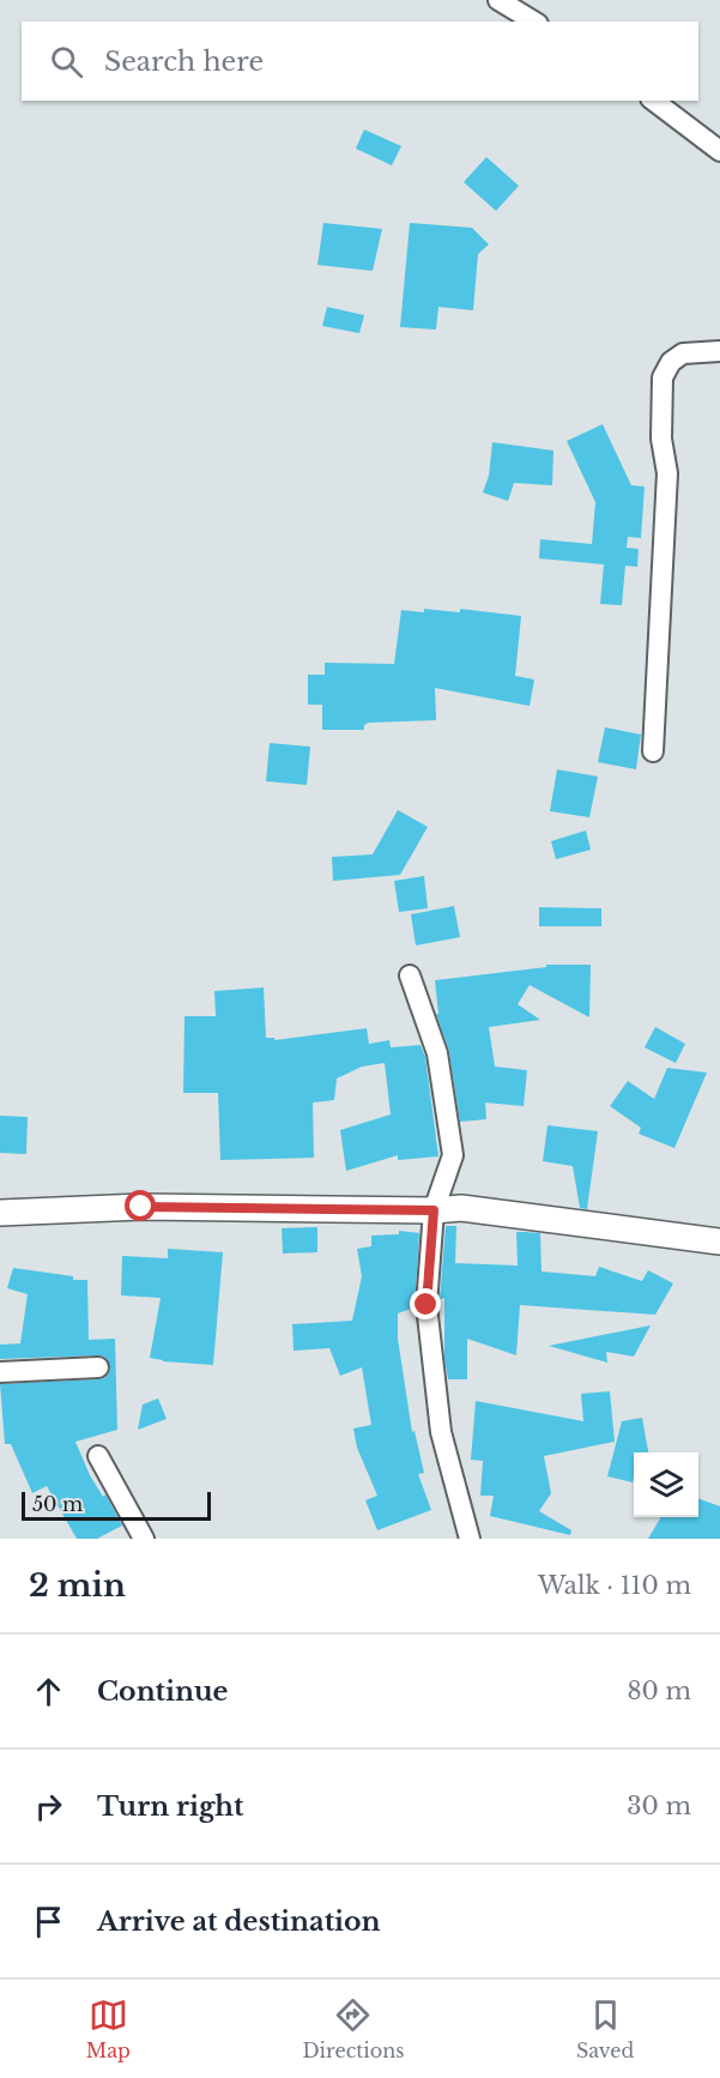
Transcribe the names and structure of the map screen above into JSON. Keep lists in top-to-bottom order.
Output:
{
  "scale_bar": "50 m",
  "page": {
    "search": "Search here",
    "scale": "50 m",
    "heading": ["2 min", "Walk · 110 m"],
    "list": [
      ["Continue", "80 m"],
      ["Turn right", "30 m"],
      "Arrive at destination"
    ],
    "nav": ["Map", "Directions", "Saved"]
  }
}
